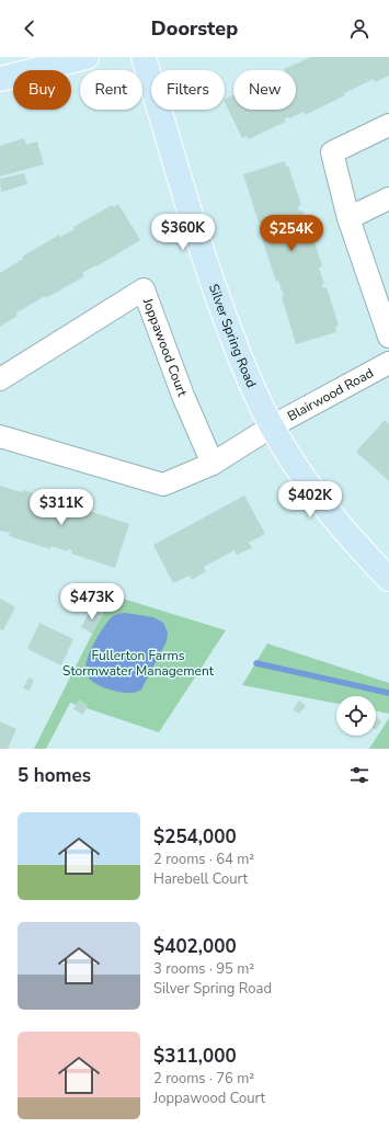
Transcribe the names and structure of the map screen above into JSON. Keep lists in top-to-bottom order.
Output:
{
  "streets": {
    "main road": ["Silver Spring Road"],
    "street": ["Joppawood Court", "Blairwood Road"]
  },
  "crossings": [
    ["Silver Spring Road", "Blairwood Road"]
  ],
  "parks": ["Fullerton Farms Stormwater Management"],
  "page": {
    "header": "Doorstep",
    "chip": [
      "Buy",
      "Rent",
      "Filters",
      "New"
    ],
    "price": [
      "$360K",
      "$254K",
      "$402K",
      "$311K",
      "$473K"
    ],
    "heading": "5 homes",
    "list": [
      {
        "name": "$254,000",
        "note": "2 rooms · 64 m² · Harebell Court"
      },
      {
        "name": "$402,000",
        "note": "3 rooms · 95 m² · Silver Spring Road"
      },
      {
        "name": "$311,000",
        "note": "2 rooms · 76 m² · Joppawood Court"
      }
    ]
  }
}
